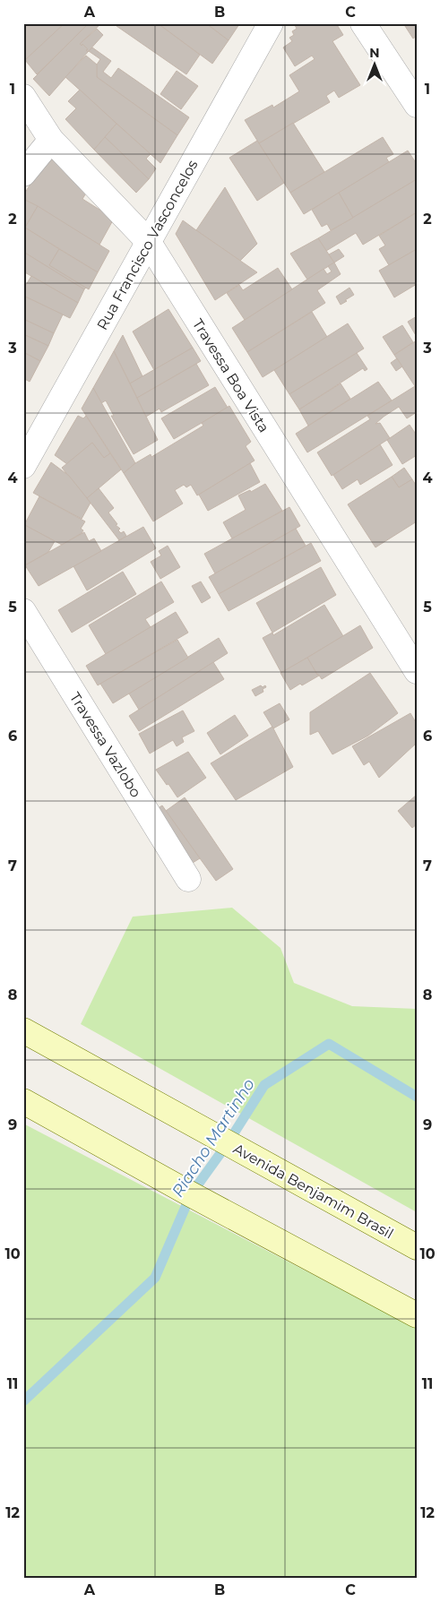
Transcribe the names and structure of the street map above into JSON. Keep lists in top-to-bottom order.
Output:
{
  "streets": {
    "main road": ["Avenida Benjamim Brasil"],
    "street": ["Rua Francisco Vasconcelos", "Travessa Boa Vista", "Travessa Vazlobo"]
  },
  "crossings": [
    ["Rua Francisco Vasconcelos", "Travessa Boa Vista"]
  ],
  "water": ["Riacho Martinho"],
  "north": "top",
  "grid": {
    "columns": ["A", "B", "C"],
    "rows": [
      "1",
      "2",
      "3",
      "4",
      "5",
      "6",
      "7",
      "8",
      "9",
      "10",
      "11",
      "12"
    ]
  }
}
